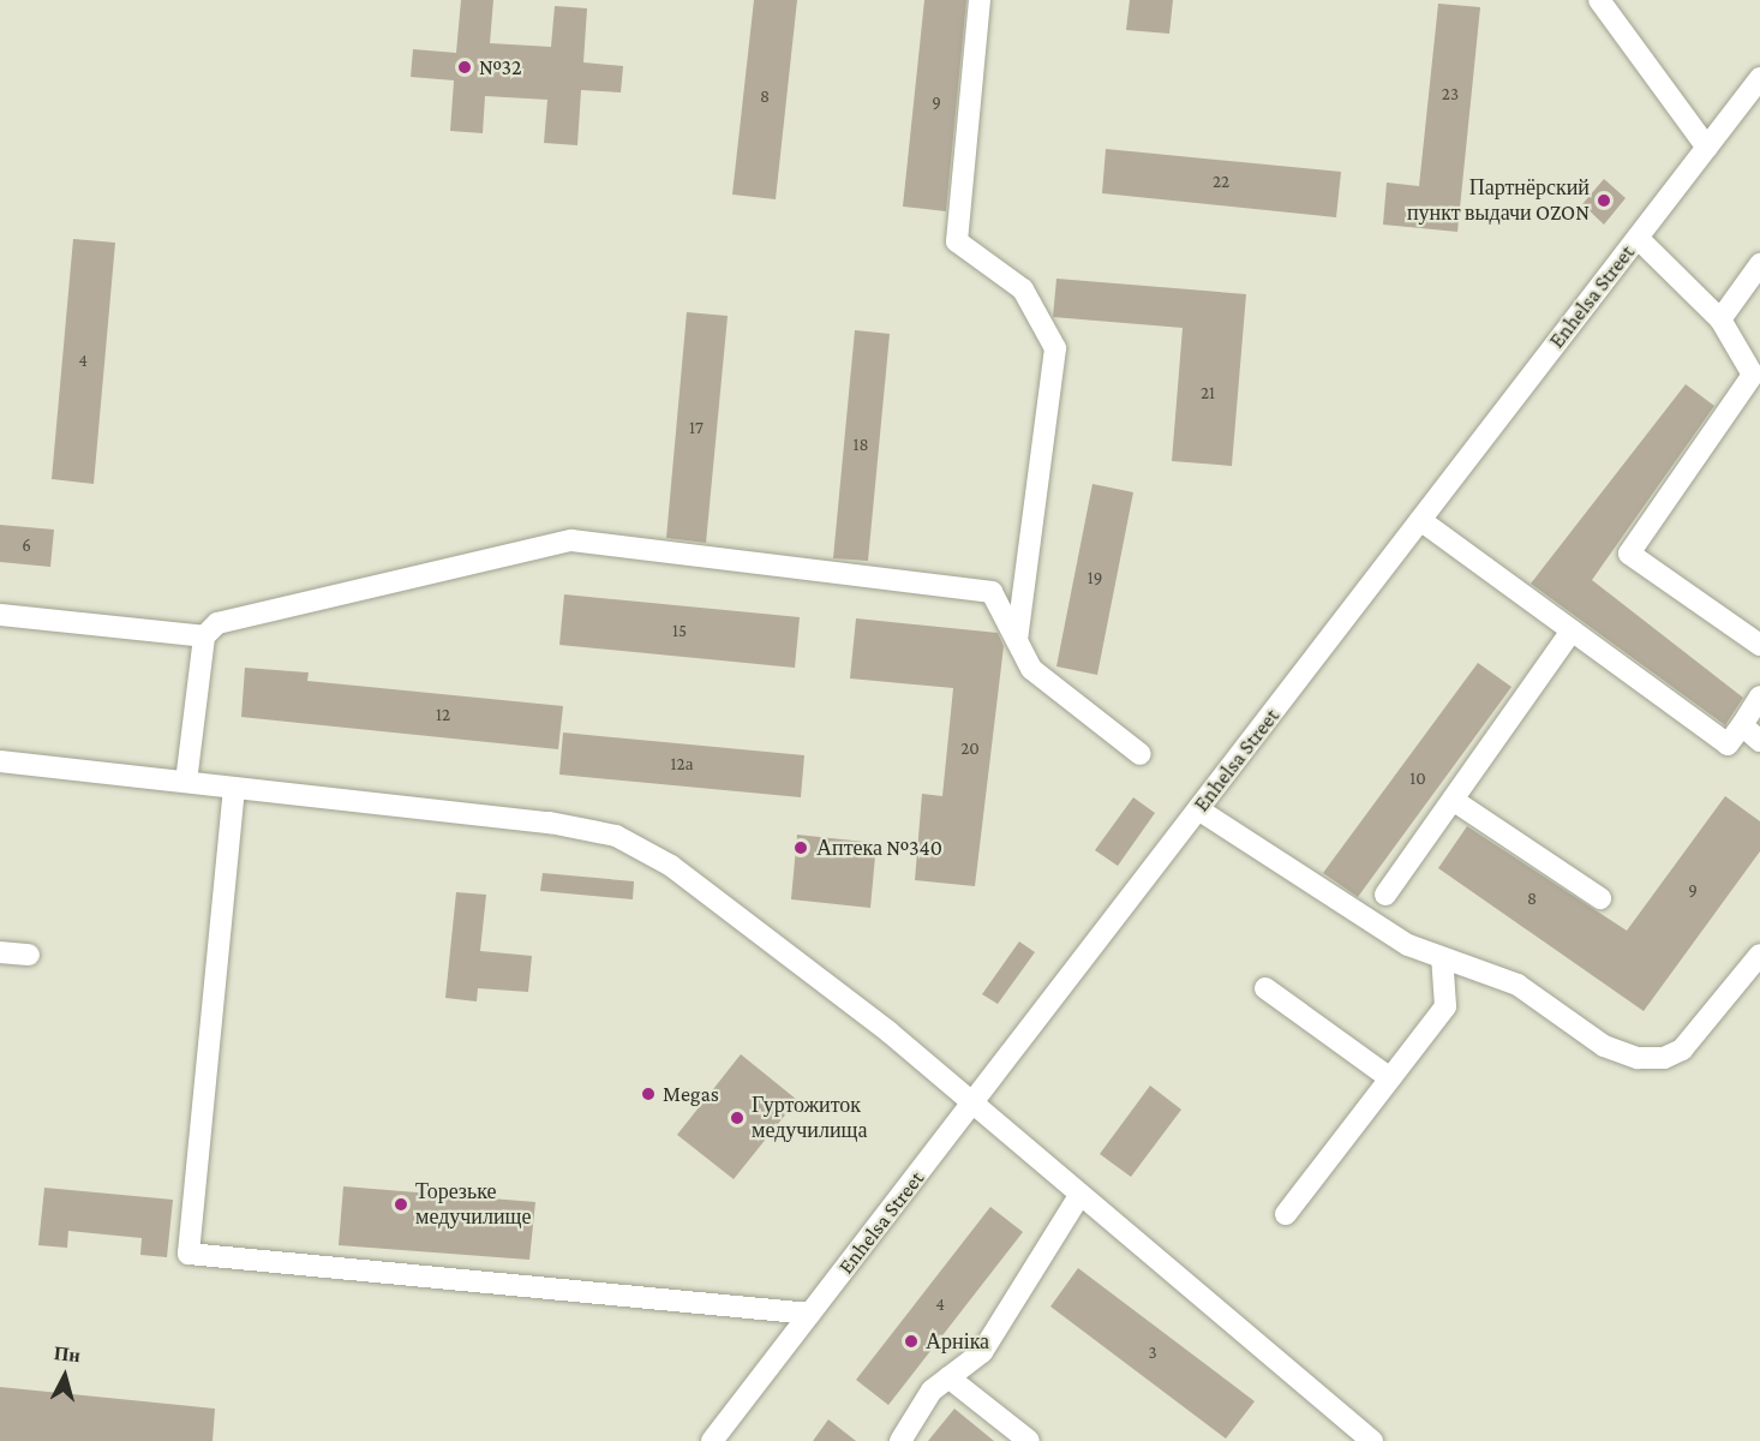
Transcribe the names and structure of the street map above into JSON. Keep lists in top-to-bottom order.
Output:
{
  "streets": {
    "street": ["Enhelsa Street"]
  },
  "places": [
    "№32",
    "Партнёрский пункт выдачи OZON",
    "Аптека №340",
    "Megas",
    "Гуртожиток медучилища",
    "Торезьке медучилище",
    "Арніка"
  ],
  "house_numbers": [
    "23",
    "8",
    "9",
    "22",
    "4",
    "21",
    "17",
    "18",
    "6",
    "19",
    "15",
    "12",
    "20",
    "12а",
    "10",
    "9",
    "8",
    "4",
    "3"
  ],
  "north": "top"
}
